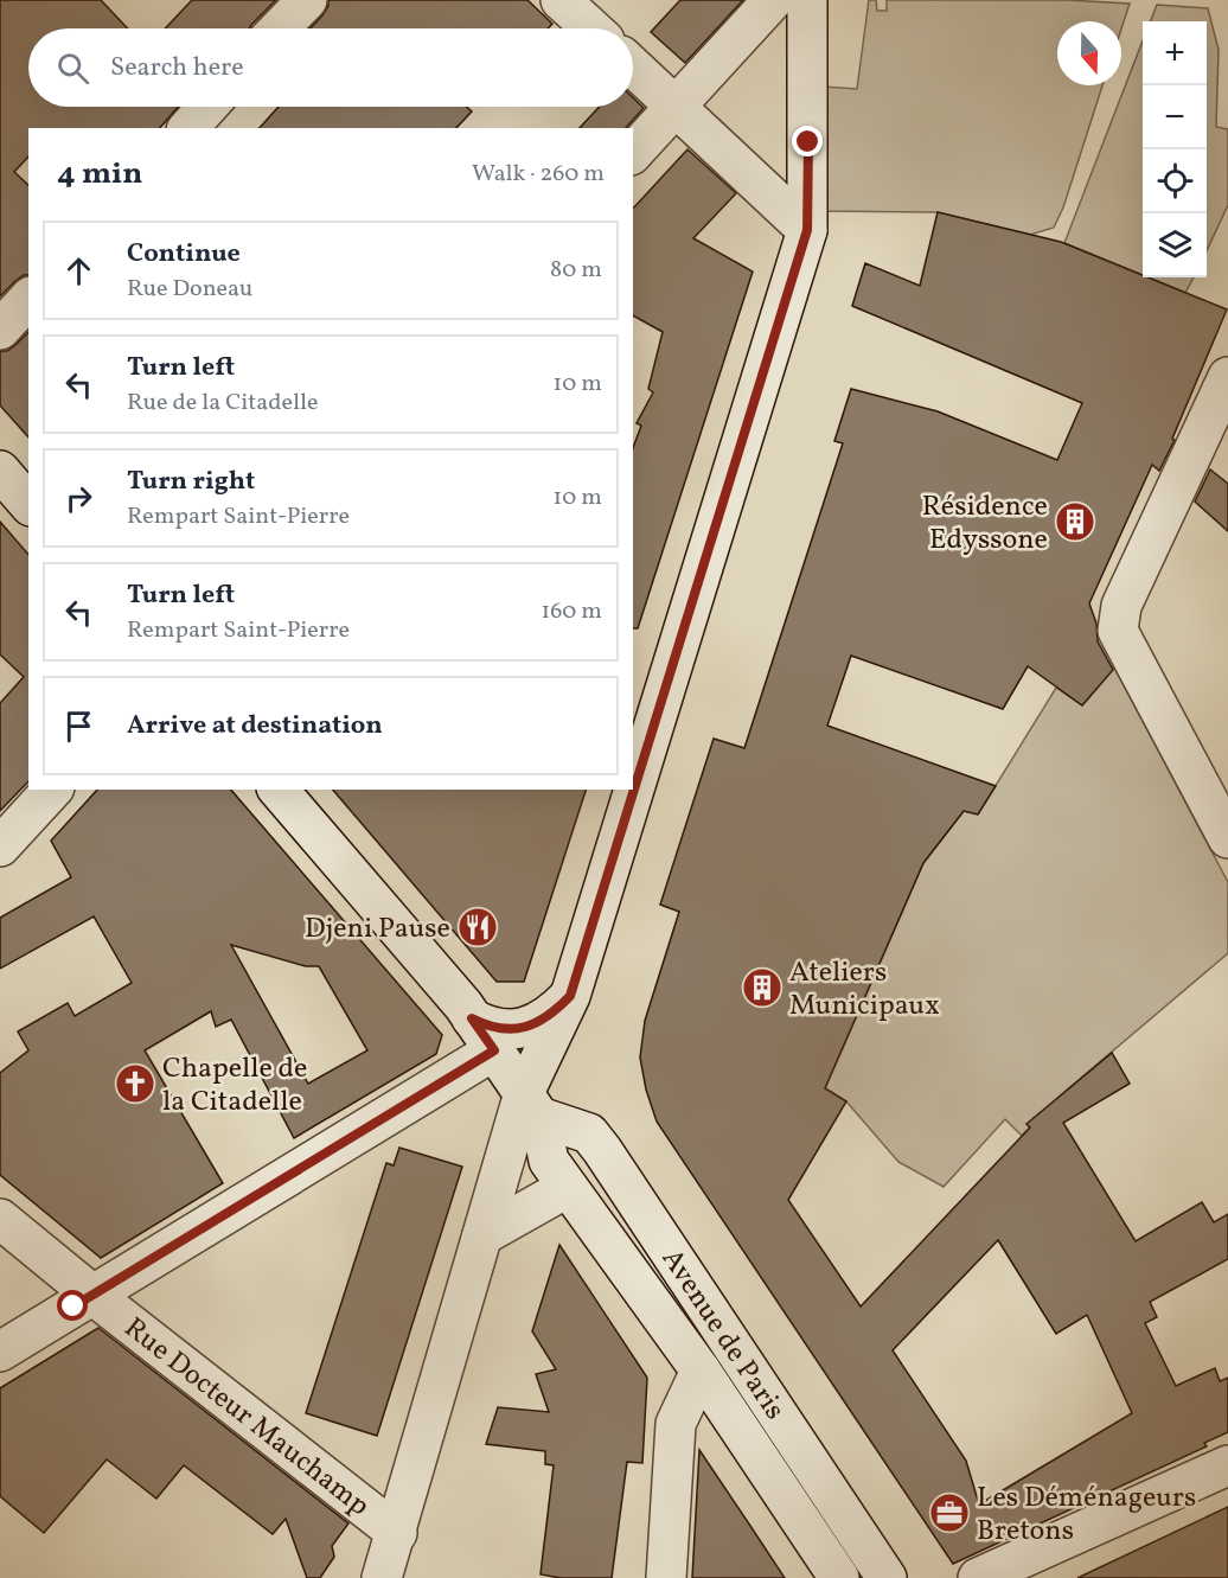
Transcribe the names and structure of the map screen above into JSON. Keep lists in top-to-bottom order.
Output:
{
  "streets": {
    "street": ["Avenue de Paris", "Rue Docteur Mauchamp"]
  },
  "places": {
    "building": ["Résidence Edyssone", "Ateliers Municipaux"],
    "restaurant": ["Djeni Pause"],
    "church": ["Chapelle de la Citadelle"],
    "office": ["Les Déménageurs Bretons"]
  },
  "north": "bottom",
  "page": {
    "map_buttons": ["+", "−"],
    "search": "Search here",
    "heading": ["4 min", "Walk · 260 m"],
    "list": [
      ["Continue", "Rue Doneau", "80 m"],
      ["Turn left", "Rue de la Citadelle", "10 m"],
      ["Turn right", "Rempart Saint-Pierre", "10 m"],
      ["Turn left", "Rempart Saint-Pierre", "160 m"],
      "Arrive at destination"
    ]
  }
}
